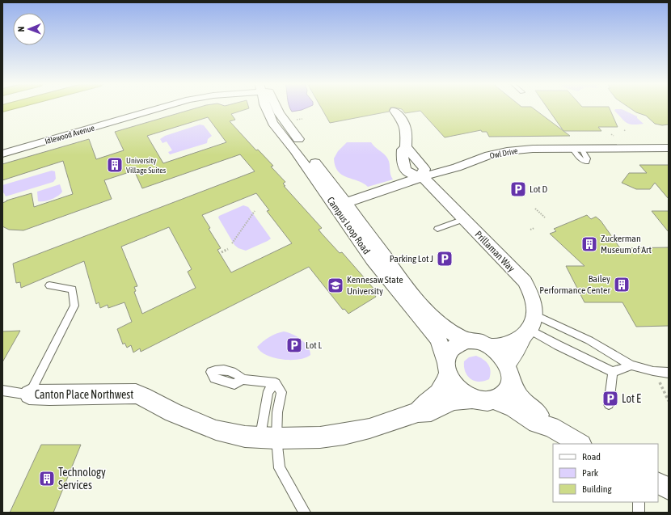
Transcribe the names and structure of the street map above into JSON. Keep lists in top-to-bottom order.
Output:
{
  "streets": {
    "street": [
      "Idlewood Avenue",
      "Owl Drive",
      "Campus Loop Road",
      "Prillaman Way",
      "Canton Place Northwest"
    ]
  },
  "crossings": [
    ["Owl Drive", "Campus Loop Road"],
    ["Owl Drive", "Prillaman Way"],
    ["Campus Loop Road", "Prillaman Way"],
    ["Campus Loop Road", "Canton Place Northwest"],
    ["Prillaman Way", "Canton Place Northwest"]
  ],
  "places": {
    "building": [
      "University Village Suites",
      "Zuckerman Museum of Art",
      "Bailey Performance Center",
      "Technology Services"
    ],
    "parking": [
      "Lot D",
      "Parking Lot J",
      "Lot L",
      "Lot E"
    ],
    "school or university": ["Kennesaw State University"]
  },
  "legend": ["Road", "Park", "Building"],
  "north": "left"
}
